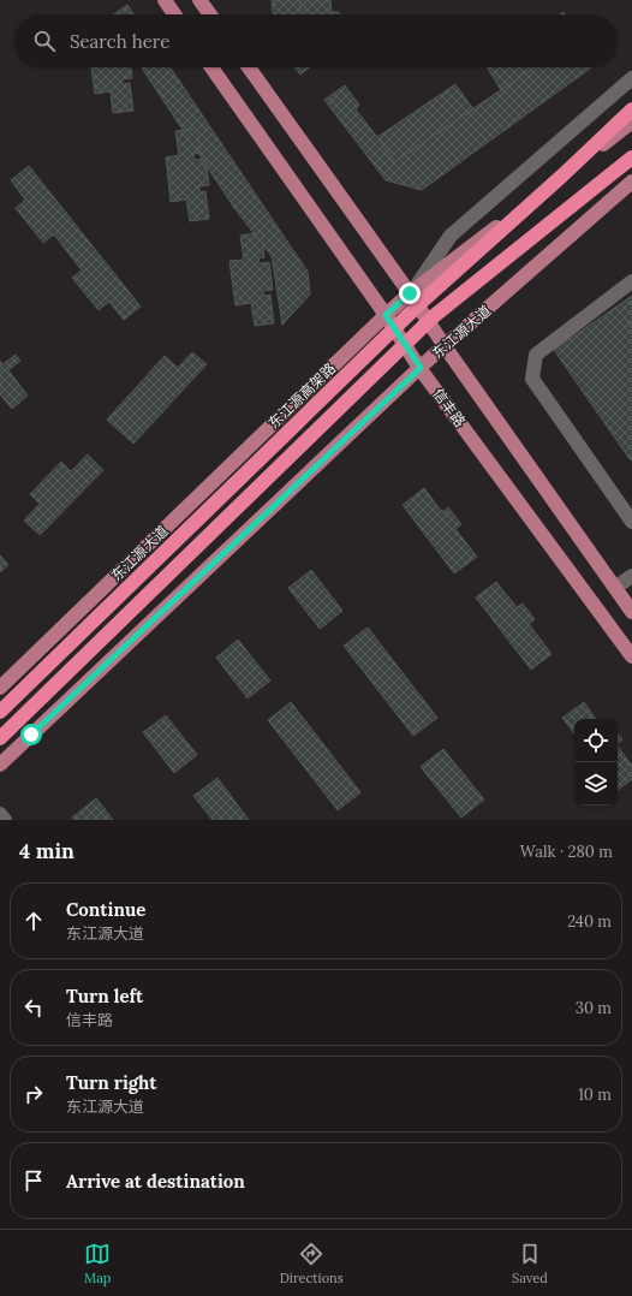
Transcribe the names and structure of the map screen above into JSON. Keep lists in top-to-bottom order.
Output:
{
  "streets": {
    "highway": ["东江源高架路"],
    "main road": ["东江源大道", "信丰路"]
  },
  "crossings": [
    ["东江源大道", "信丰路"]
  ],
  "page": {
    "search": "Search here",
    "heading": ["4 min", "Walk · 280 m"],
    "list": [
      ["Continue", "东江源大道", "240 m"],
      ["Turn left", "信丰路", "30 m"],
      ["Turn right", "东江源大道", "10 m"],
      "Arrive at destination"
    ],
    "nav": ["Map", "Directions", "Saved"]
  }
}
